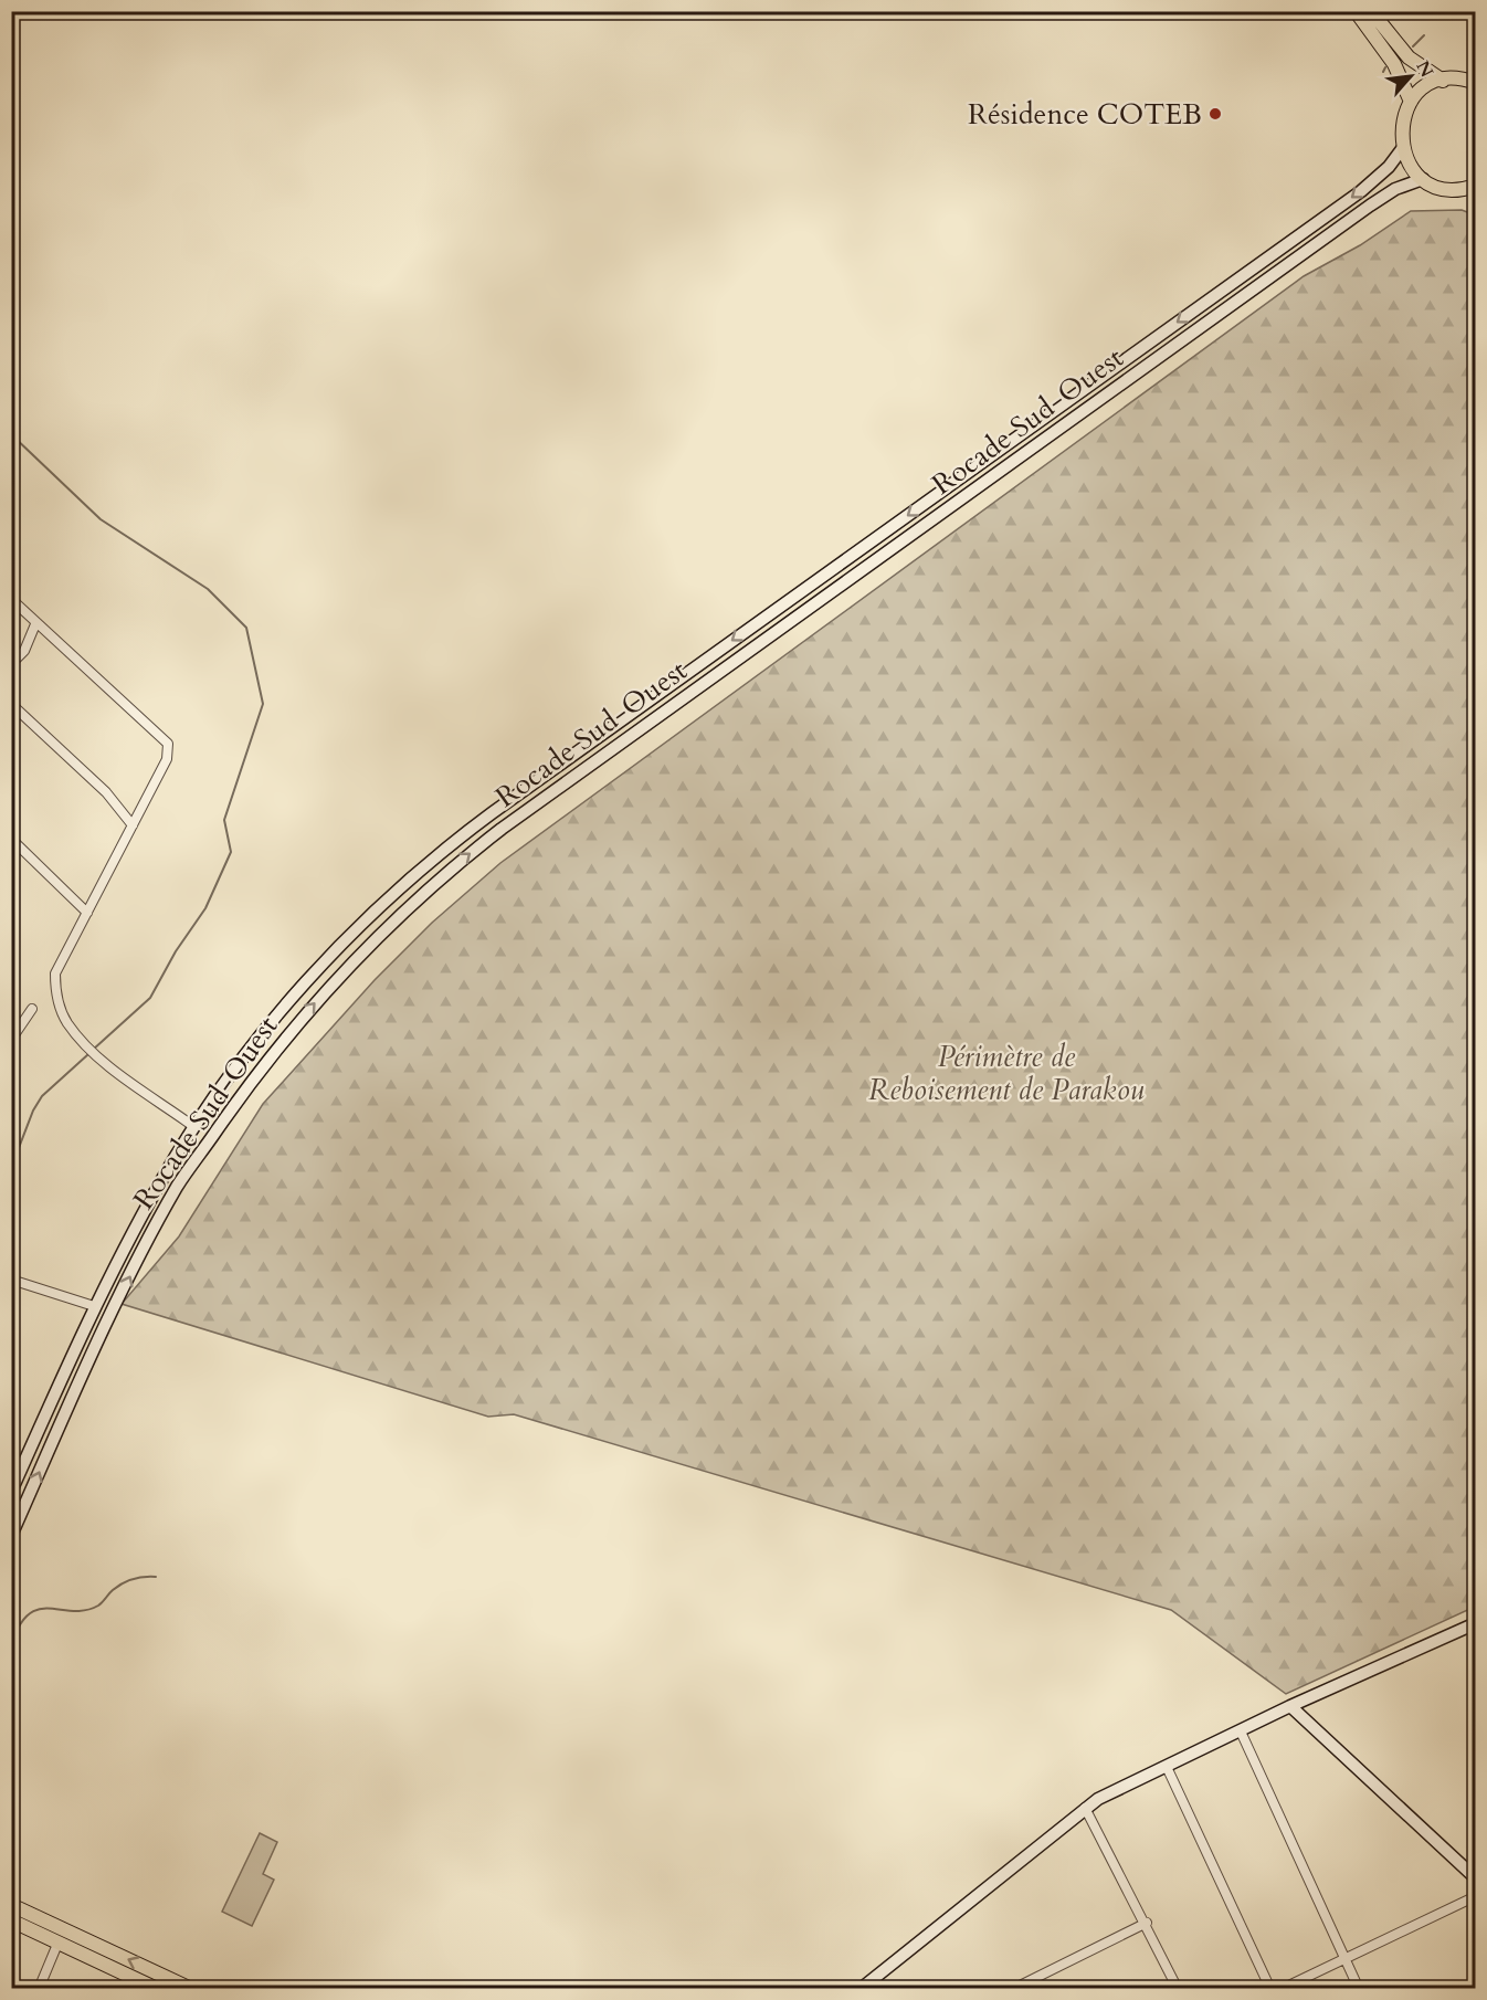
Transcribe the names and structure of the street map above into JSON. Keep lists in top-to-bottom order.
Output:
{
  "streets": {
    "main road": ["Rocade Sud-Ouest"]
  },
  "parks": ["Périmètre de Reboisement de Parakou"],
  "places": ["Résidence COTEB"],
  "north": "top right"
}
